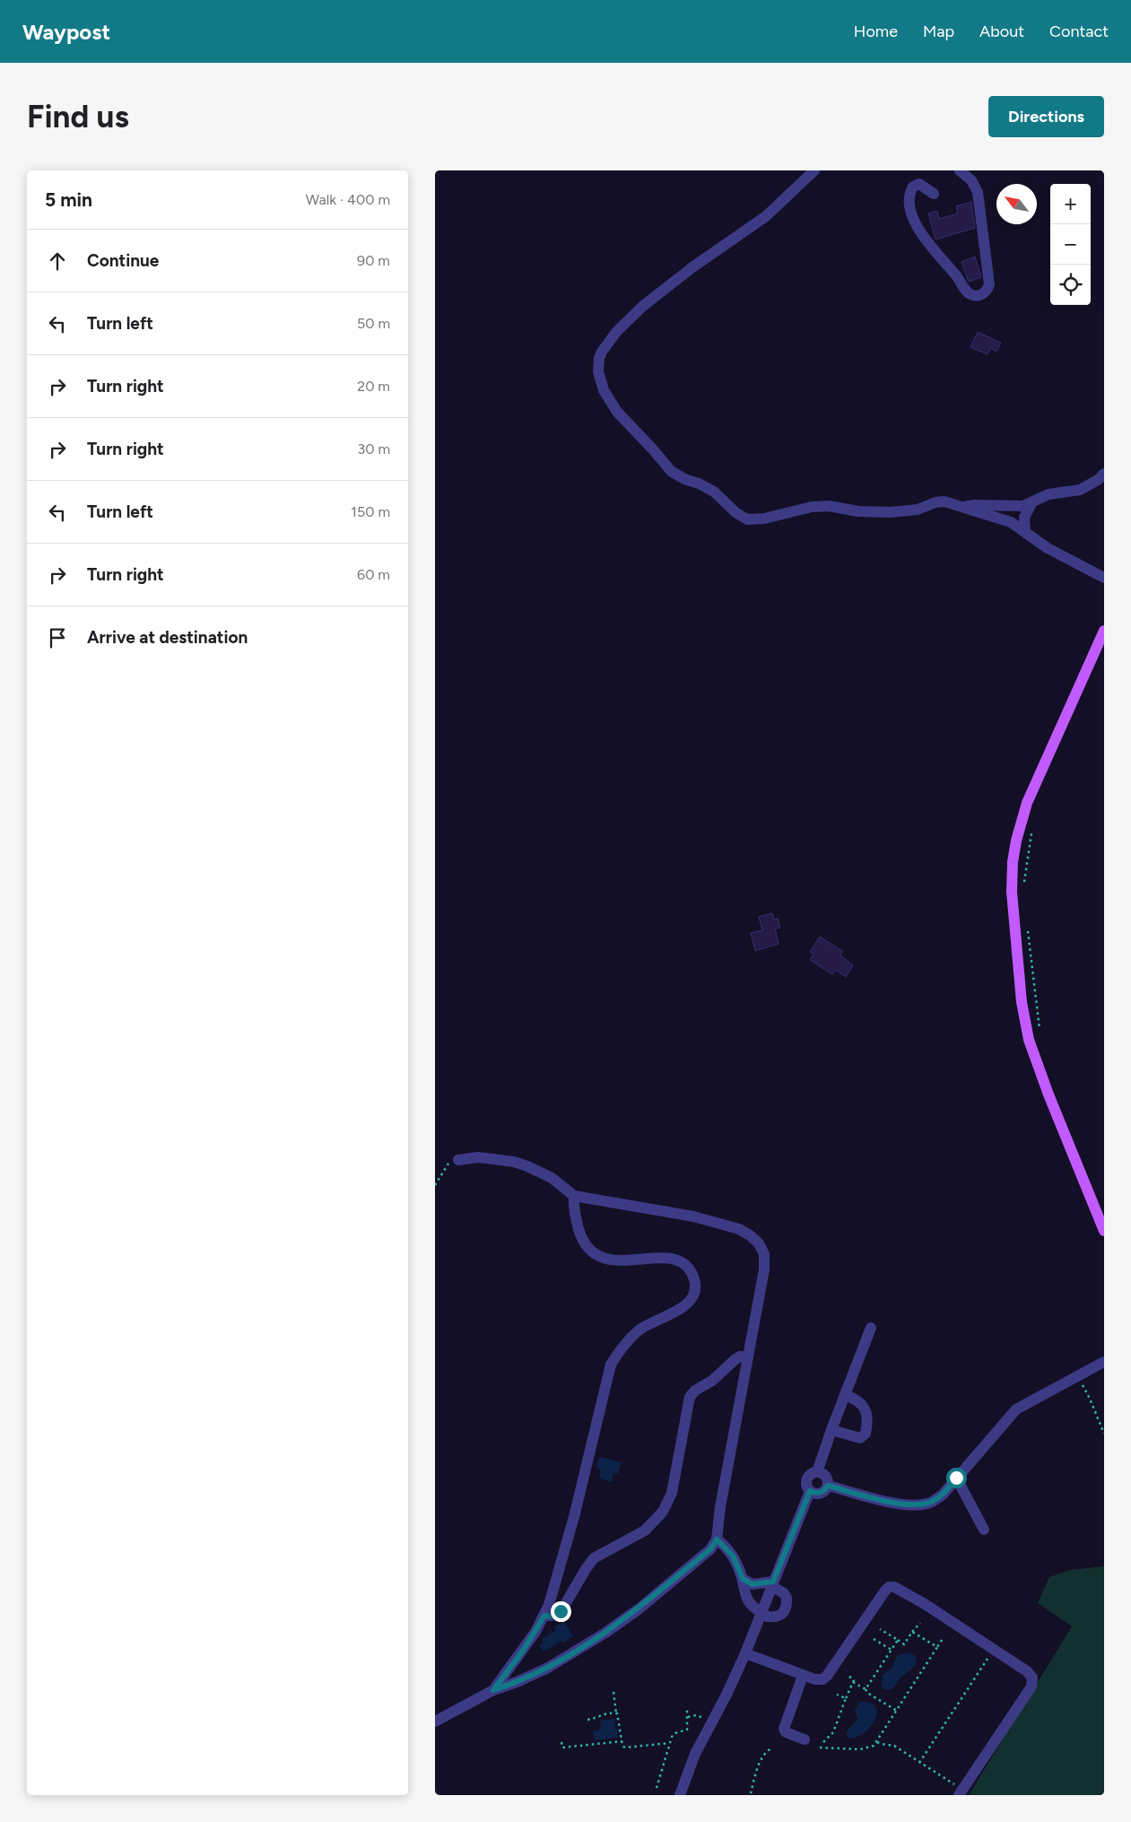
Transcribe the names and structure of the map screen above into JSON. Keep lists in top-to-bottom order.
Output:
{
  "north": "top left",
  "page": {
    "header": "Waypost",
    "nav": [
      "Home",
      "Map",
      "About",
      "Contact"
    ],
    "buttons": "Directions",
    "title": "Find us",
    "heading": ["5 min", "Walk · 400 m"],
    "map_buttons": ["+", "−"],
    "list": [
      ["Continue", "90 m"],
      ["Turn left", "50 m"],
      ["Turn right", "20 m"],
      ["Turn right", "30 m"],
      ["Turn left", "150 m"],
      ["Turn right", "60 m"],
      "Arrive at destination"
    ]
  }
}
